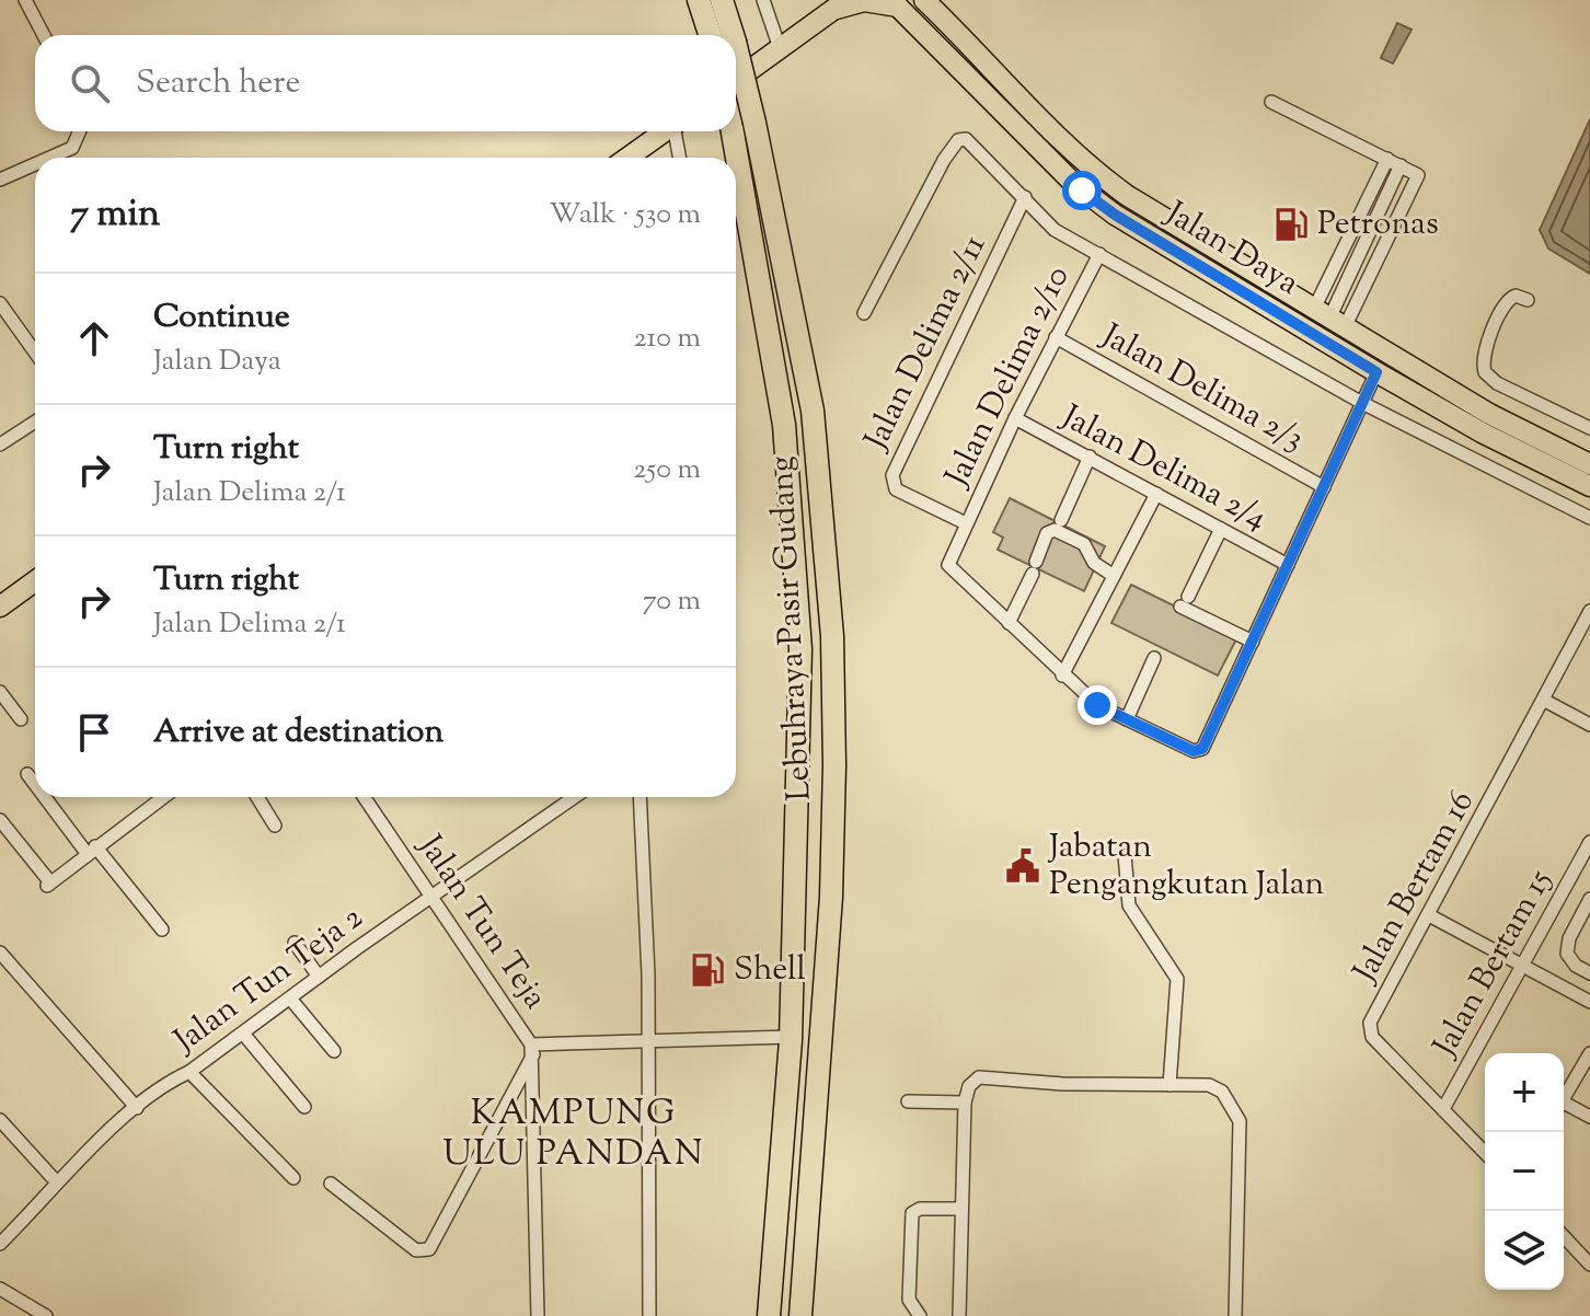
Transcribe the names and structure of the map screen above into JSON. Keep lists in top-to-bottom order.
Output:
{
  "streets": {
    "highway": ["Lebuhraya Pasir Gudang"],
    "main road": ["Jalan Daya"],
    "street": [
      "Jalan Delima 2/11",
      "Jalan Delima 2/10",
      "Jalan Delima 2/3",
      "Jalan Delima 2/4",
      "Jalan Bertam 16",
      "Jalan Tun Teja",
      "Jalan Bertam 15",
      "Jalan Tun Teja 2"
    ]
  },
  "crossings": [
    ["Jalan Delima 2/11", "Jalan Delima 2/10"],
    ["Jalan Delima 2/10", "Jalan Delima 2/3"],
    ["Jalan Delima 2/10", "Jalan Delima 2/4"],
    ["Jalan Bertam 16", "Jalan Bertam 15"],
    ["Jalan Tun Teja", "Jalan Tun Teja 2"]
  ],
  "districts": ["KAMPUNG ULU PANDAN"],
  "places": {
    "fuel station": ["Petronas", "Shell"],
    "public building": ["Jabatan Pengangkutan Jalan"]
  },
  "page": {
    "search": "Search here",
    "heading": ["7 min", "Walk · 530 m"],
    "list": [
      ["Continue", "Jalan Daya", "210 m"],
      ["Turn right", "Jalan Delima 2/1", "250 m"],
      ["Turn right", "Jalan Delima 2/1", "70 m"],
      "Arrive at destination"
    ],
    "map_buttons": ["+", "−"]
  }
}
